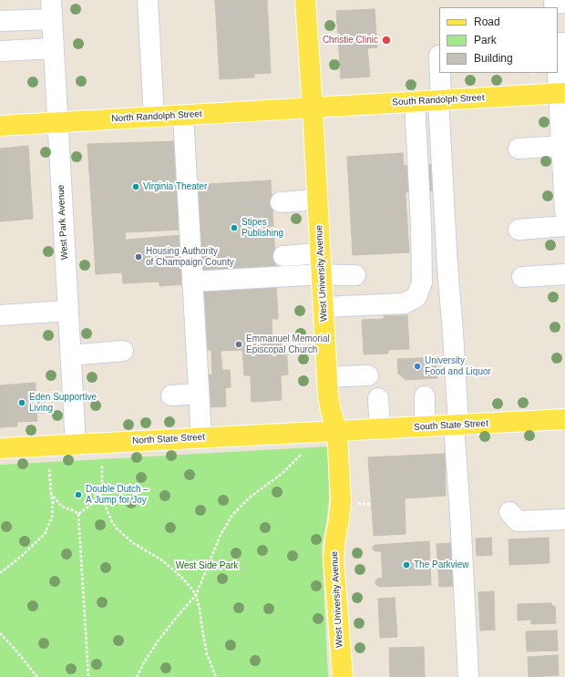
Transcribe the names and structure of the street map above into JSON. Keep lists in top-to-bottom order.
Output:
{
  "streets": {
    "main road": [
      "South Randolph Street",
      "North Randolph Street",
      "West University Avenue",
      "South State Street",
      "North State Street"
    ],
    "street": ["West Park Avenue"]
  },
  "crossings": [
    ["South Randolph Street", "North Randolph Street"],
    ["South Randolph Street", "West University Avenue"],
    ["North Randolph Street", "West Park Avenue"],
    ["North Randolph Street", "West University Avenue"],
    ["West Park Avenue", "North State Street"],
    ["West University Avenue", "South State Street"],
    ["West University Avenue", "North State Street"],
    ["South State Street", "North State Street"]
  ],
  "parks": ["West Side Park"],
  "places": [
    "Christie Clinic",
    "Virginia Theater",
    "Stipes Publishing",
    "Housing Authority of Champaign County",
    "Emmanuel Memorial Episcopal Church",
    "University Food and Liquor",
    "Eden Supportive Living",
    "Double Dutch – A Jump for Joy",
    "The Parkview"
  ],
  "legend": ["Road", "Park", "Building"]
}
